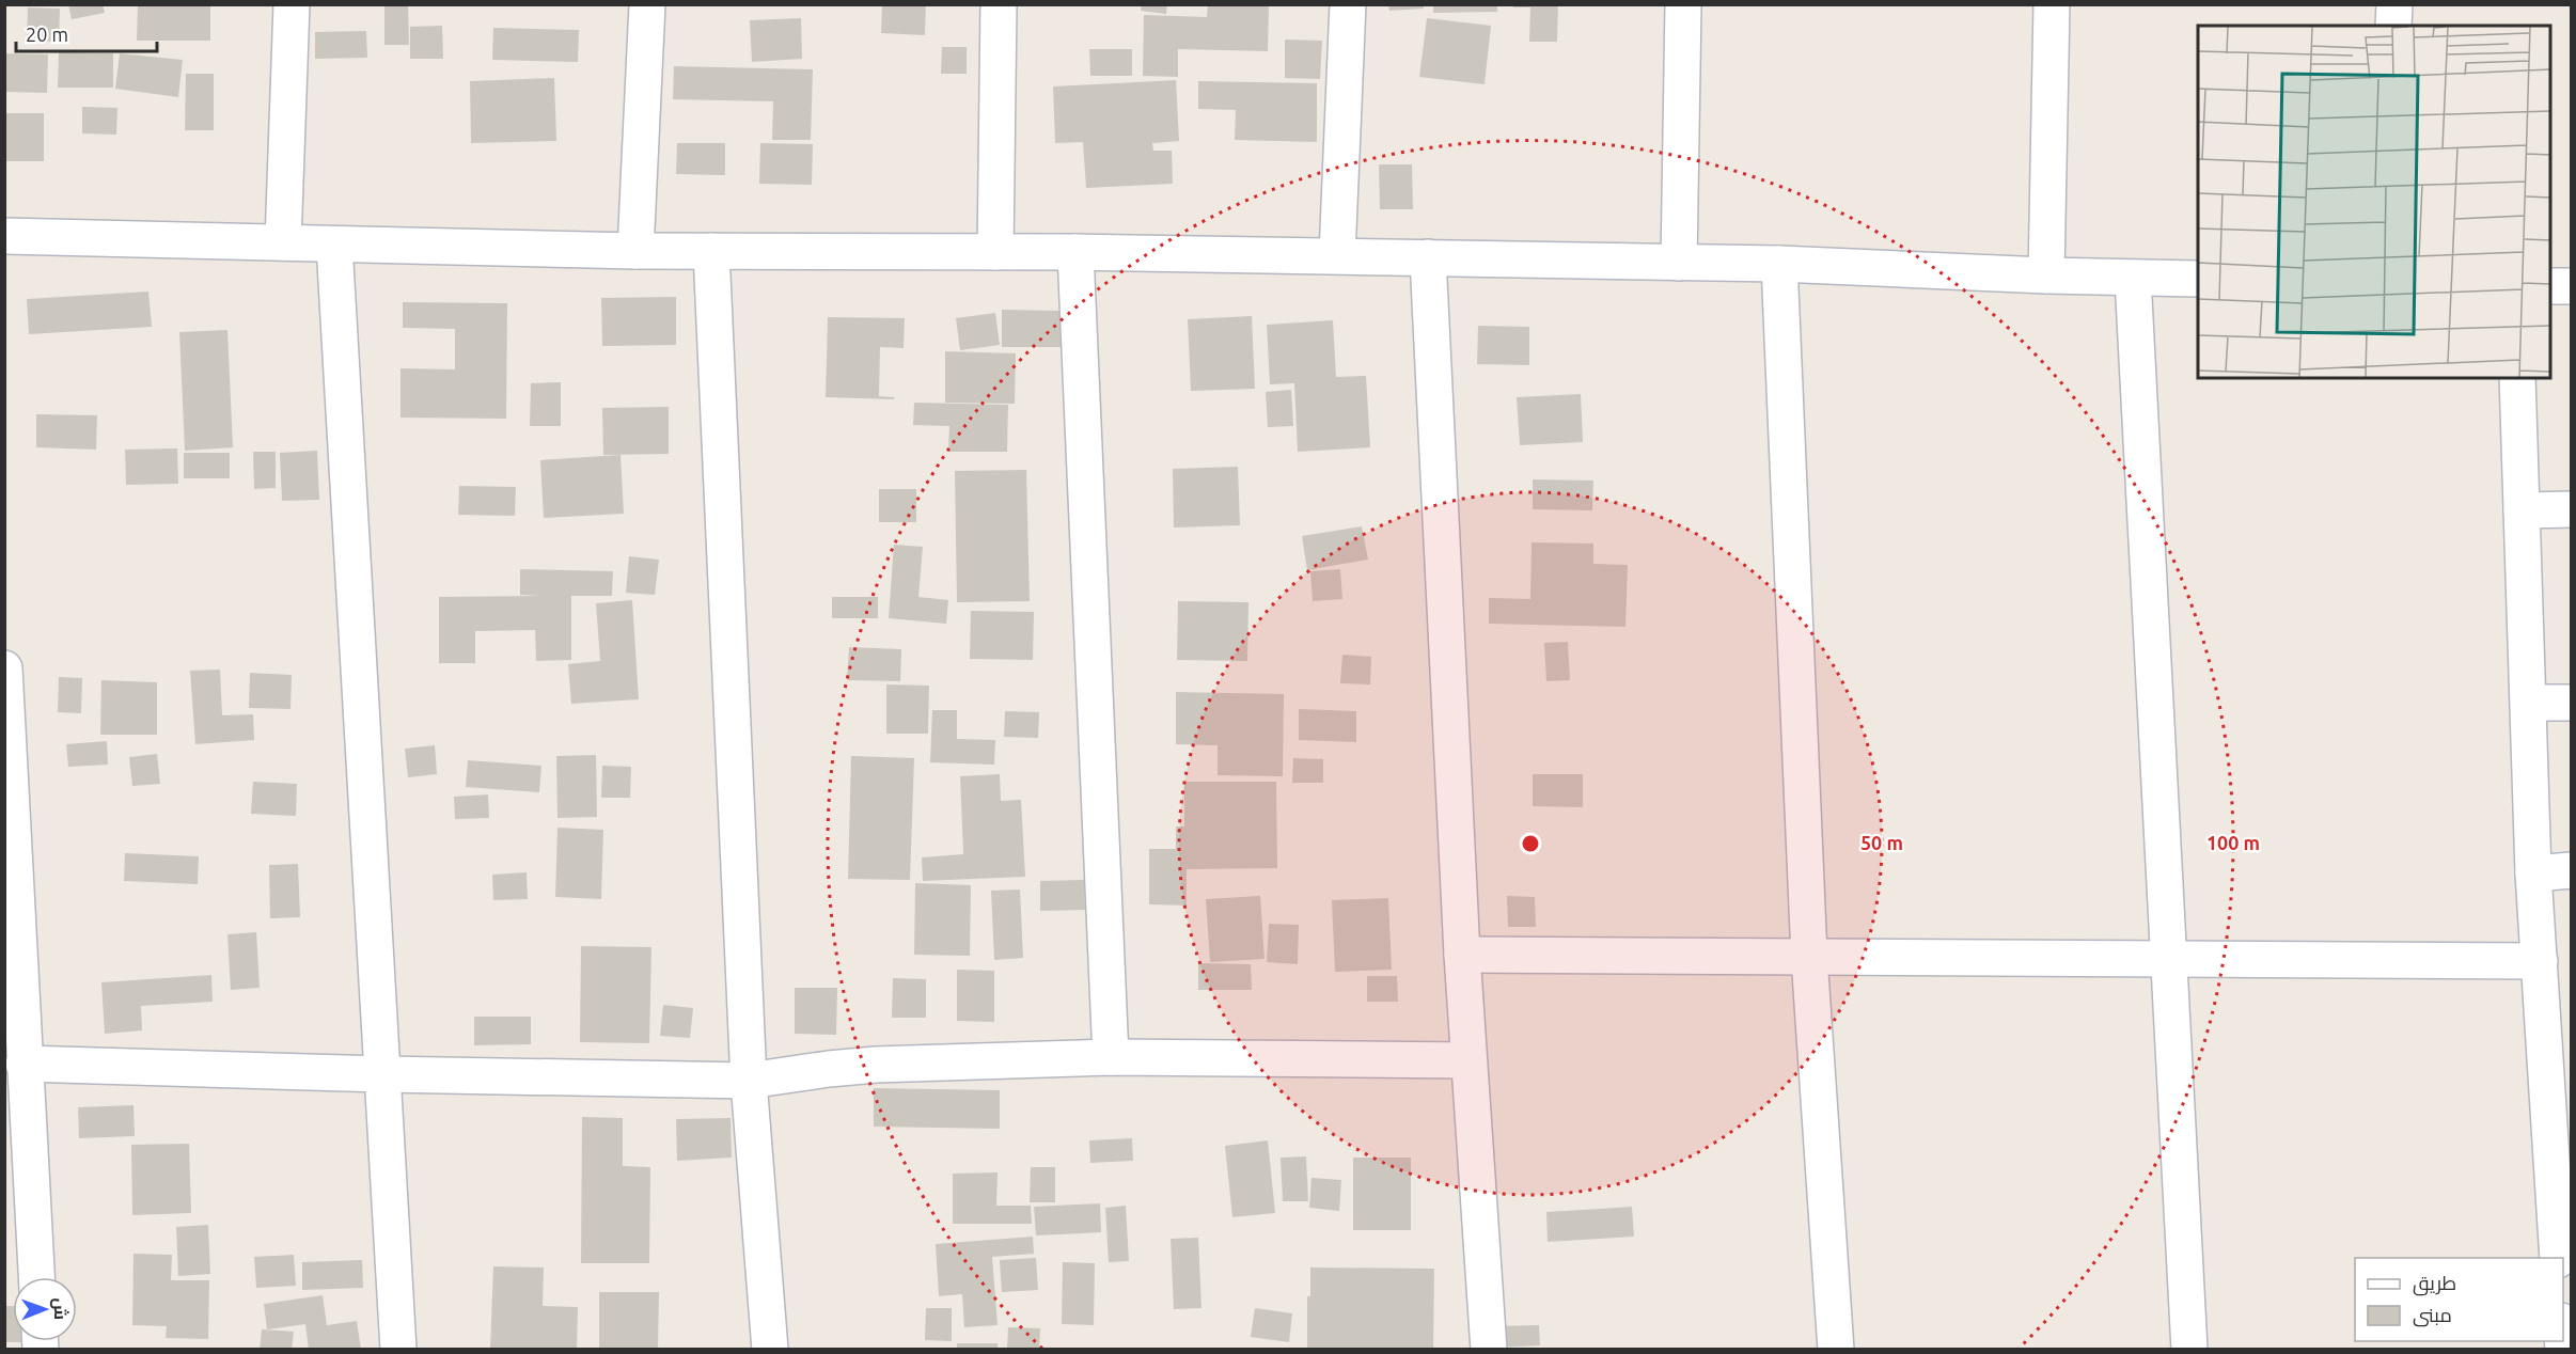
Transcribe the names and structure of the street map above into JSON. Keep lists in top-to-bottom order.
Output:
{
  "legend": ["طريق", "مبنى"],
  "scale_bar": "20 m",
  "north": "right",
  "rings": ["50 m", "100 m"]
}
